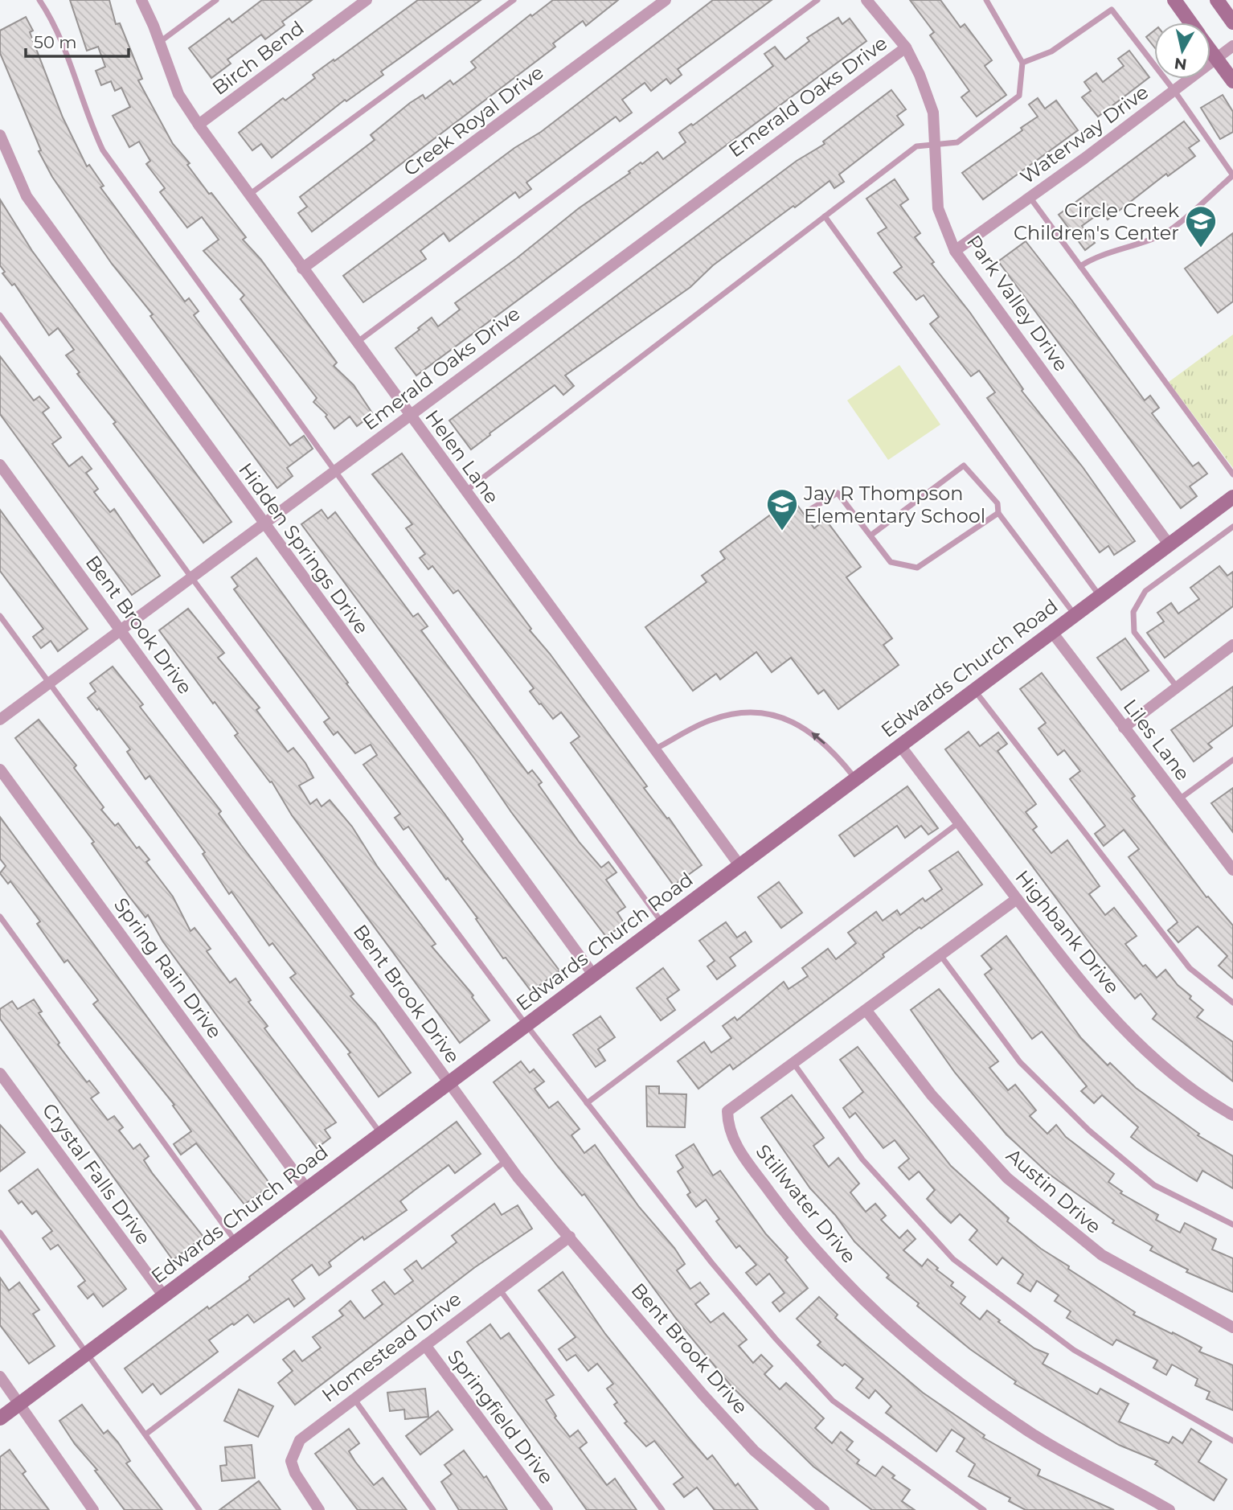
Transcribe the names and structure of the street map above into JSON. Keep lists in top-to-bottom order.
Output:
{
  "streets": {
    "street": [
      "Birch Bend",
      "Emerald Oaks Drive",
      "Creek Royal Drive",
      "Waterway Drive",
      "Park Valley Drive",
      "Helen Lane",
      "Hidden Springs Drive",
      "Bent Brook Drive",
      "Edwards Church Road",
      "Liles Lane",
      "Highbank Drive",
      "Spring Rain Drive",
      "Crystal Falls Drive",
      "Austin Drive",
      "Stillwater Drive",
      "Homestead Drive",
      "Springfield Drive"
    ]
  },
  "crossings": [
    ["Birch Bend", "Helen Lane"],
    ["Emerald Oaks Drive", "Park Valley Drive"],
    ["Emerald Oaks Drive", "Helen Lane"],
    ["Emerald Oaks Drive", "Hidden Springs Drive"],
    ["Emerald Oaks Drive", "Bent Brook Drive"],
    ["Creek Royal Drive", "Helen Lane"],
    ["Waterway Drive", "Park Valley Drive"],
    ["Park Valley Drive", "Edwards Church Road"],
    ["Helen Lane", "Edwards Church Road"],
    ["Hidden Springs Drive", "Edwards Church Road"],
    ["Bent Brook Drive", "Edwards Church Road"],
    ["Bent Brook Drive", "Homestead Drive"],
    ["Edwards Church Road", "Liles Lane"],
    ["Edwards Church Road", "Highbank Drive"],
    ["Edwards Church Road", "Spring Rain Drive"],
    ["Edwards Church Road", "Crystal Falls Drive"],
    ["Highbank Drive", "Stillwater Drive"],
    ["Austin Drive", "Stillwater Drive"],
    ["Homestead Drive", "Springfield Drive"]
  ],
  "places": {
    "school or university": ["Circle Creek Children's Center", "Jay R Thompson Elementary School"]
  },
  "scale_bar": "50 m",
  "north": "bottom"
}
